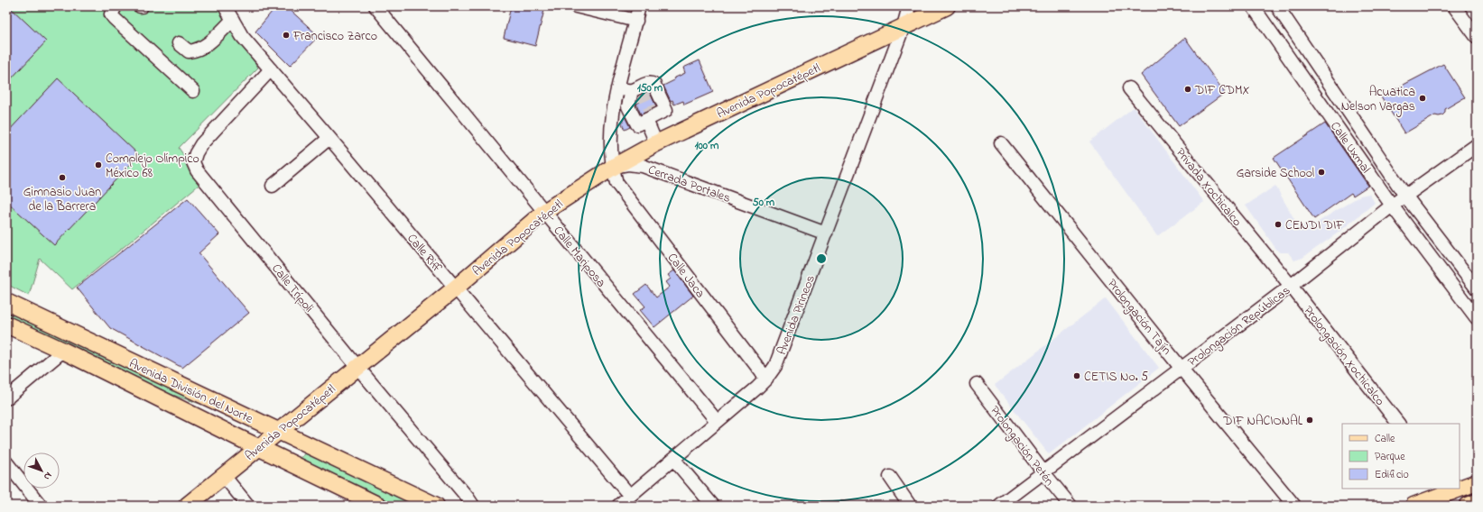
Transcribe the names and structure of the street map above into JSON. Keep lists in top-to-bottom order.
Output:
{
  "streets": {
    "main road": ["Avenida Popocatépetl", "Avenida División del Norte"],
    "street": [
      "Calle Uxmal",
      "Cerrada Portales",
      "Privada Xochicalco",
      "Calle Riff",
      "Calle Mariposa",
      "Calle Jaca",
      "Calle Trípoli",
      "Avenida Pirineos",
      "Prolongación Tajín",
      "Prolongación Repúblicas",
      "Prolongación Xochicalco",
      "Prolongación Petén"
    ]
  },
  "crossings": [
    ["Avenida Popocatépetl", "Cerrada Portales"],
    ["Avenida Popocatépetl", "Calle Riff"],
    ["Avenida Popocatépetl", "Calle Mariposa"],
    ["Avenida Popocatépetl", "Calle Jaca"],
    ["Avenida Popocatépetl", "Calle Trípoli"],
    ["Avenida Popocatépetl", "Avenida Pirineos"],
    ["Avenida Popocatépetl", "Avenida División del Norte"],
    ["Calle Uxmal", "Prolongación Repúblicas"],
    ["Cerrada Portales", "Calle Jaca"],
    ["Cerrada Portales", "Avenida Pirineos"],
    ["Privada Xochicalco", "Prolongación Repúblicas"],
    ["Privada Xochicalco", "Prolongación Xochicalco"],
    ["Calle Riff", "Calle Trípoli"],
    ["Calle Riff", "Avenida Pirineos"],
    ["Calle Mariposa", "Avenida Pirineos"],
    ["Calle Jaca", "Avenida Pirineos"],
    ["Prolongación Tajín", "Prolongación Repúblicas"],
    ["Prolongación Repúblicas", "Prolongación Xochicalco"],
    ["Prolongación Repúblicas", "Prolongación Petén"]
  ],
  "places": [
    "Francisco Zarco",
    "DIF CDMX",
    "Acuatica Nelson Vargas",
    "Complejo Olímpico México 68",
    "Garside School",
    "Gimnasio Juan de la Barrera",
    "CENDI DIF",
    "CETIS No. 5",
    "DIF NACIONAL"
  ],
  "legend": ["Calle", "Parque", "Edificio"],
  "north": "bottom right",
  "rings": ["150 m", "100 m", "50 m"]
}
